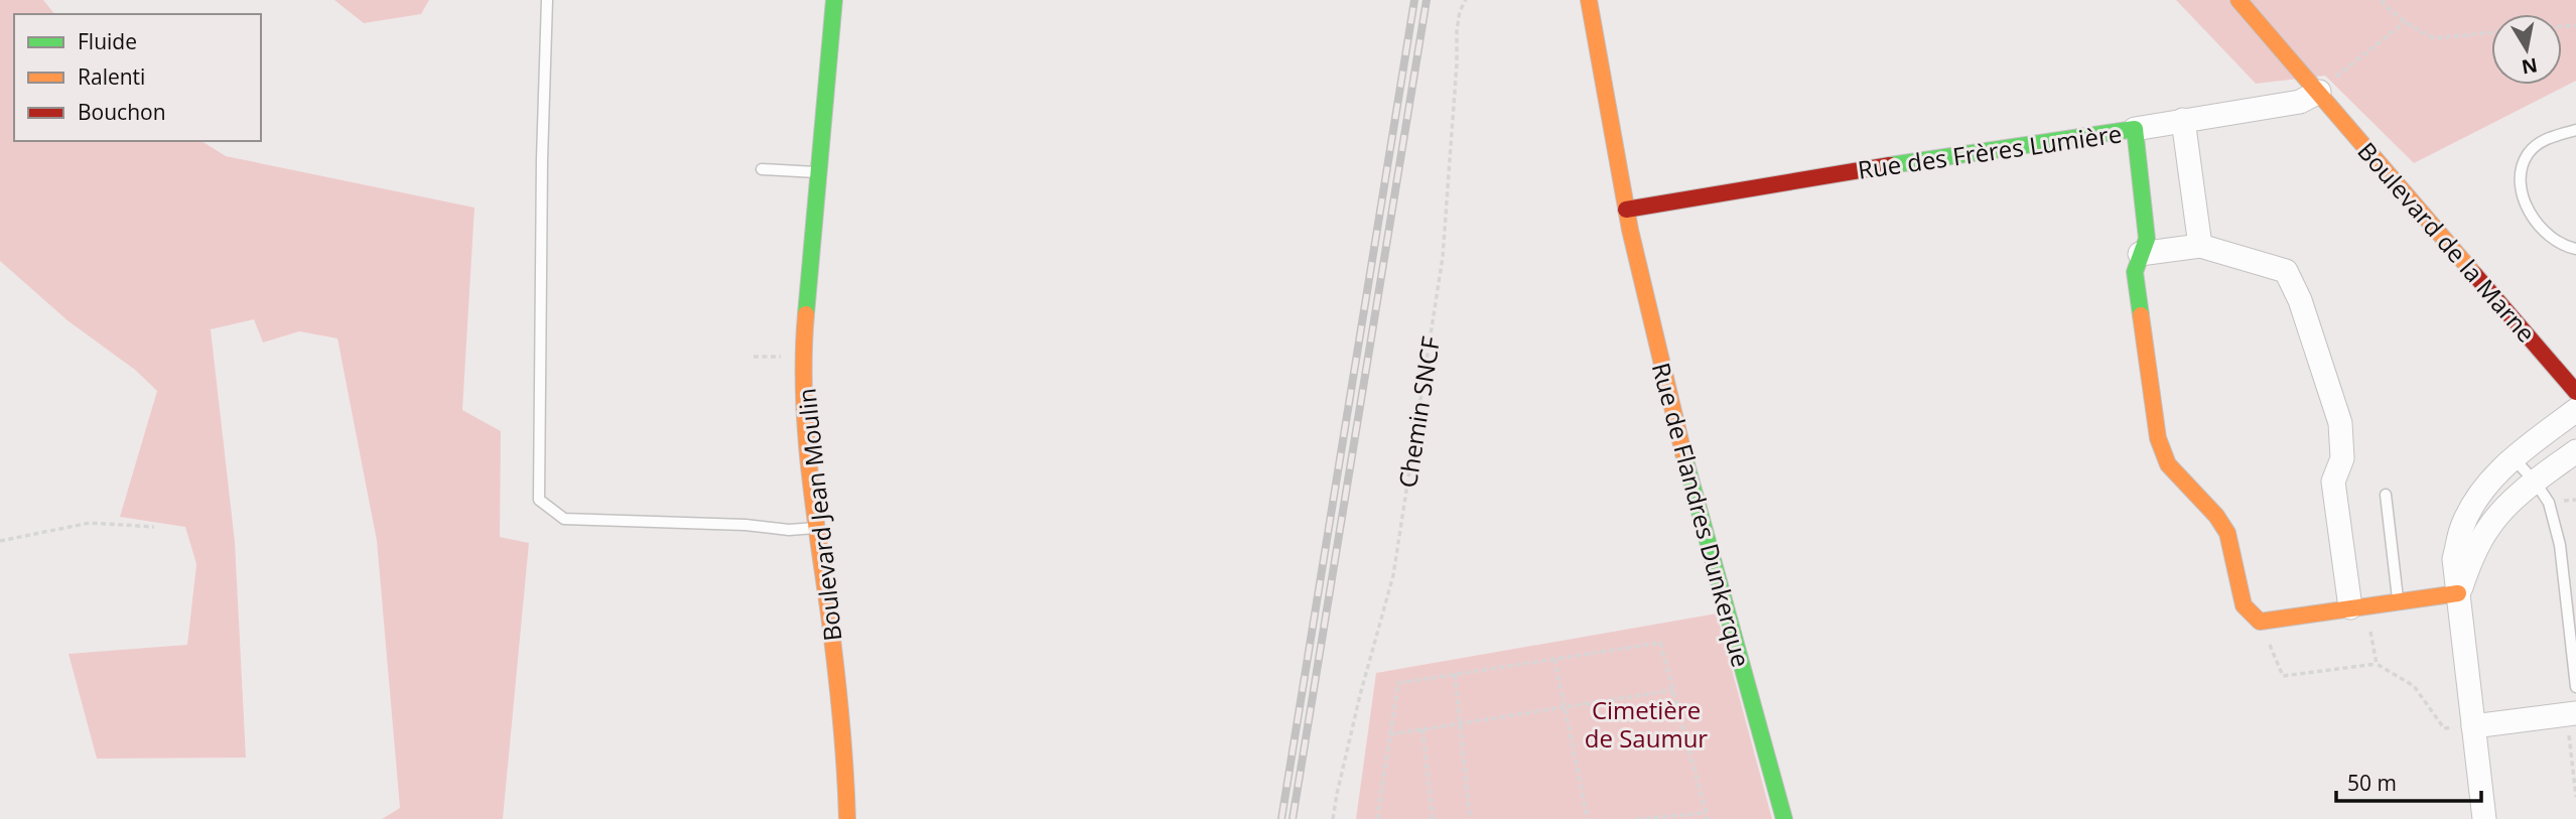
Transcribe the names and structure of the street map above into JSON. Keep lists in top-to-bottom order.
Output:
{
  "streets": {
    "street": [
      "Rue des Frères Lumière",
      "Boulevard de la Marne",
      "Boulevard Jean Moulin",
      "Rue de Flandres Dunkerque"
    ],
    "path": ["Chemin SNCF"]
  },
  "crossings": [
    ["Rue des Frères Lumière", "Rue de Flandres Dunkerque"]
  ],
  "parks": ["Cimetière de Saumur"],
  "legend": ["Fluide", "Ralenti", "Bouchon"],
  "scale_bar": "50 m",
  "north": "bottom"
}
